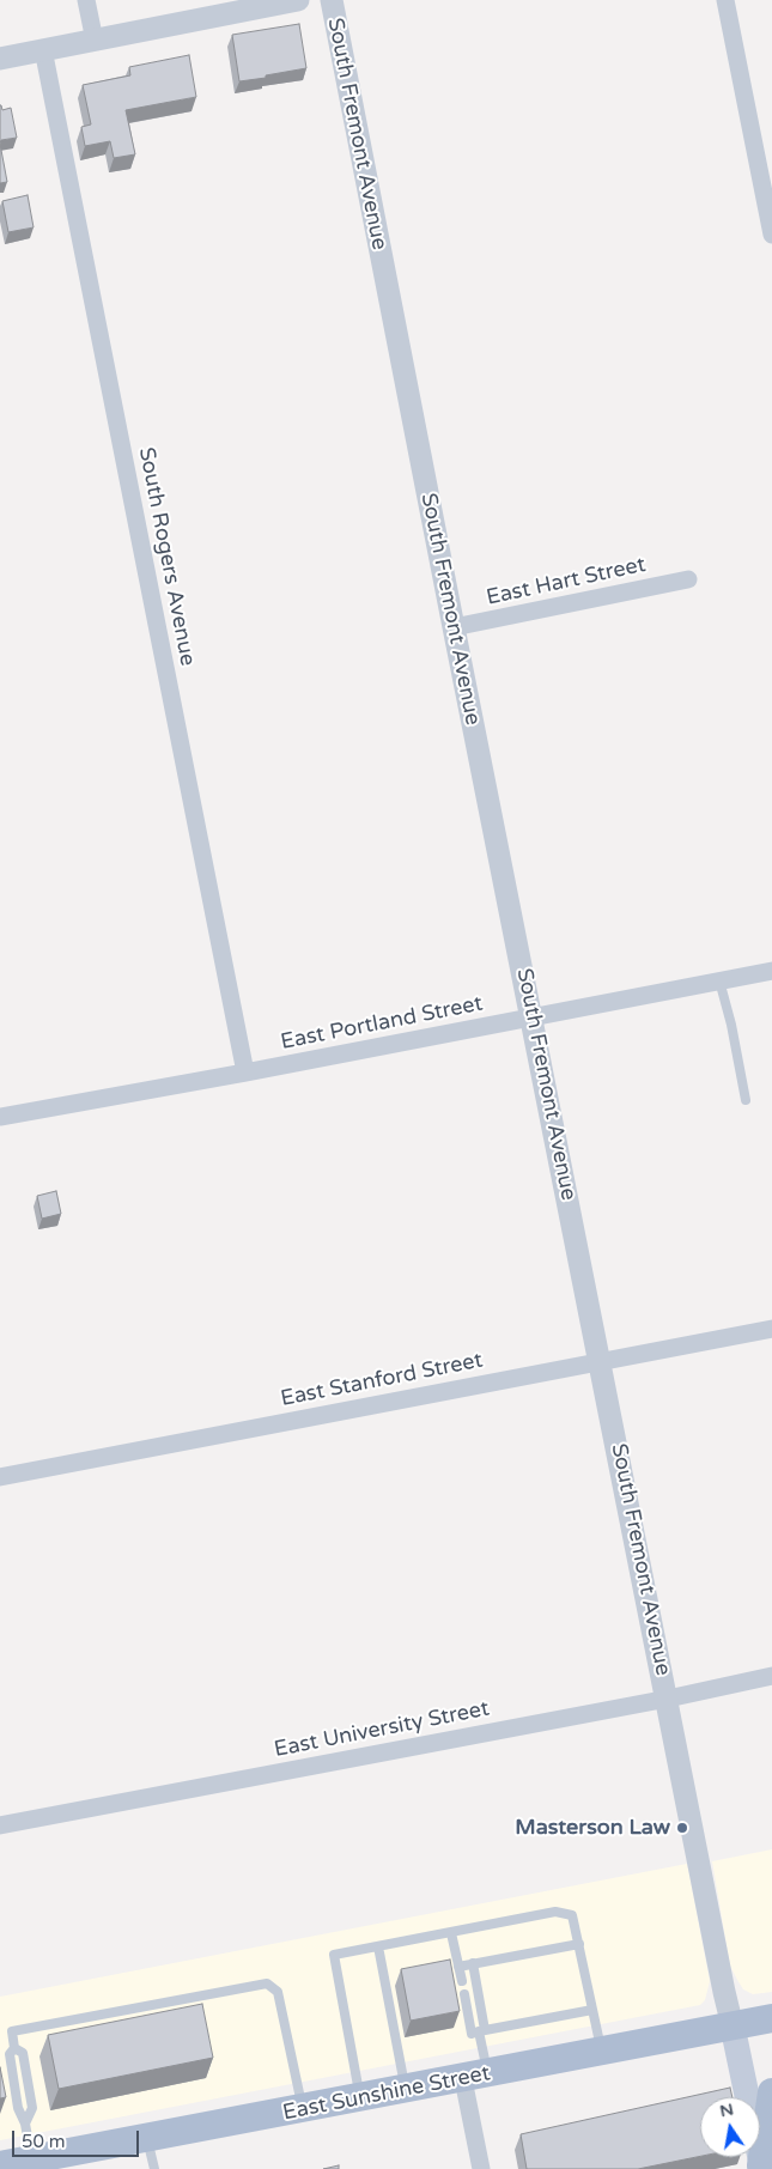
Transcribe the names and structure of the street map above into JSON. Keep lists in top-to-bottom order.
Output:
{
  "streets": {
    "main road": ["South Fremont Avenue", "East Sunshine Street"],
    "street": [
      "South Rogers Avenue",
      "East Hart Street",
      "East Portland Street",
      "East Stanford Street",
      "East University Street"
    ]
  },
  "crossings": [
    ["South Fremont Avenue", "East Hart Street"],
    ["South Fremont Avenue", "East Portland Street"],
    ["South Fremont Avenue", "East Stanford Street"],
    ["South Fremont Avenue", "East University Street"],
    ["South Fremont Avenue", "East Sunshine Street"],
    ["South Rogers Avenue", "East Portland Street"]
  ],
  "places": ["Masterson Law"],
  "scale_bar": "50 m",
  "north": "top"
}
